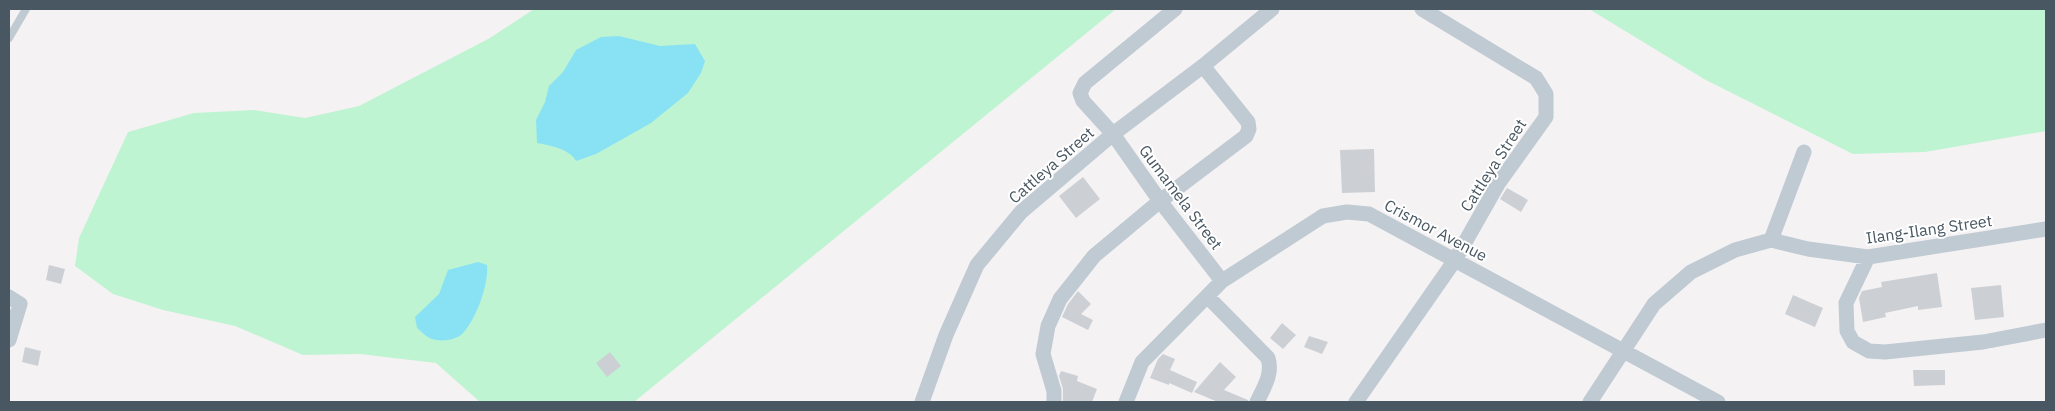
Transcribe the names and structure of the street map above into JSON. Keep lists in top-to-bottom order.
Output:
{
  "streets": {
    "street": [
      "Cattleya Street",
      "Gumamela Street",
      "Ilang-Ilang Street",
      "Crismor Avenue"
    ]
  },
  "crossings": [
    ["Cattleya Street", "Gumamela Street"],
    ["Cattleya Street", "Crismor Avenue"],
    ["Gumamela Street", "Crismor Avenue"],
    ["Ilang-Ilang Street", "Crismor Avenue"]
  ]
}
